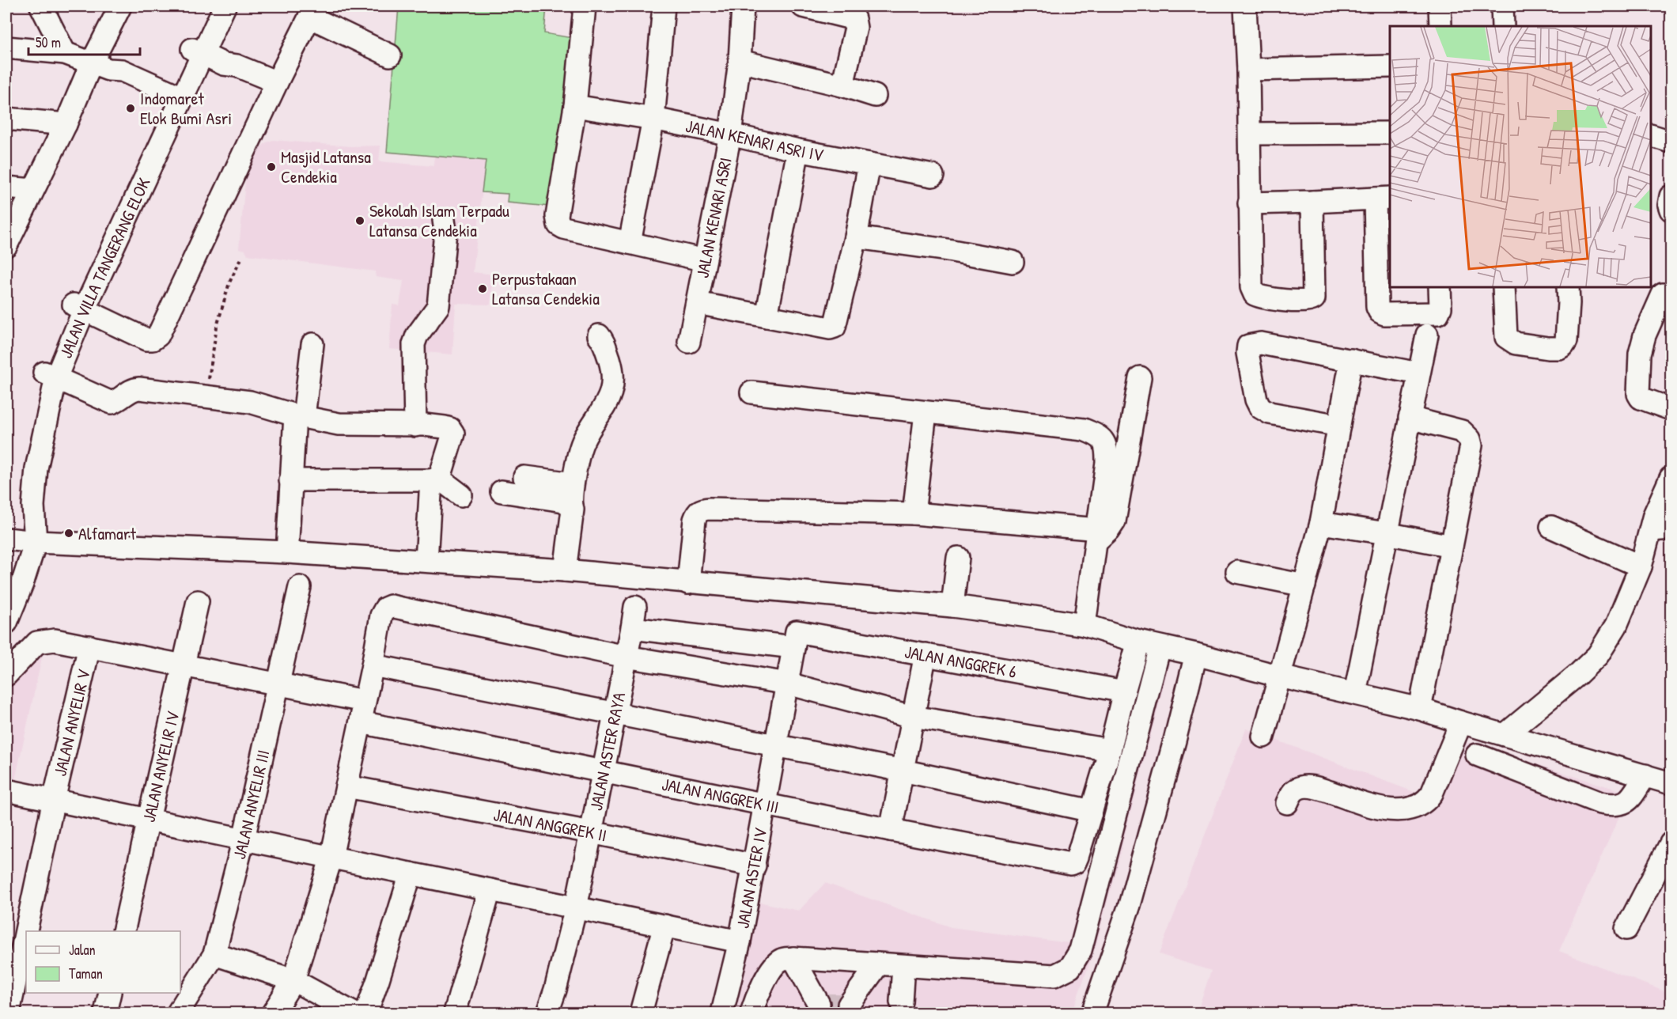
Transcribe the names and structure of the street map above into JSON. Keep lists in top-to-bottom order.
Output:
{
  "streets": {
    "street": [
      "JALAN KENARI ASRI IV",
      "JALAN KENARI ASRI",
      "JALAN VILLA TANGERANG ELOK",
      "JALAN ANGGREK 6",
      "JALAN ANYELIR V",
      "JALAN ASTER RAYA",
      "JALAN ANYELIR IV",
      "JALAN ANGGREK III",
      "JALAN ANYELIR III",
      "JALAN ANGGREK II",
      "JALAN ASTER IV"
    ]
  },
  "crossings": [
    ["JALAN KENARI ASRI IV", "JALAN KENARI ASRI"],
    ["JALAN ANGGREK 6", "JALAN ASTER RAYA"],
    ["JALAN ANGGREK 6", "JALAN ASTER IV"],
    ["JALAN ASTER RAYA", "JALAN ANGGREK III"],
    ["JALAN ASTER RAYA", "JALAN ANGGREK II"],
    ["JALAN ANGGREK III", "JALAN ASTER IV"],
    ["JALAN ANGGREK II", "JALAN ASTER IV"]
  ],
  "places": [
    "Indomaret Elok Bumi Asri",
    "Masjid Latansa Cendekia",
    "Sekolah Islam Terpadu Latansa Cendekia",
    "Perpustakaan Latansa Cendekia",
    "Alfamart"
  ],
  "legend": ["Jalan", "Taman"],
  "scale_bar": "50 m"
}
